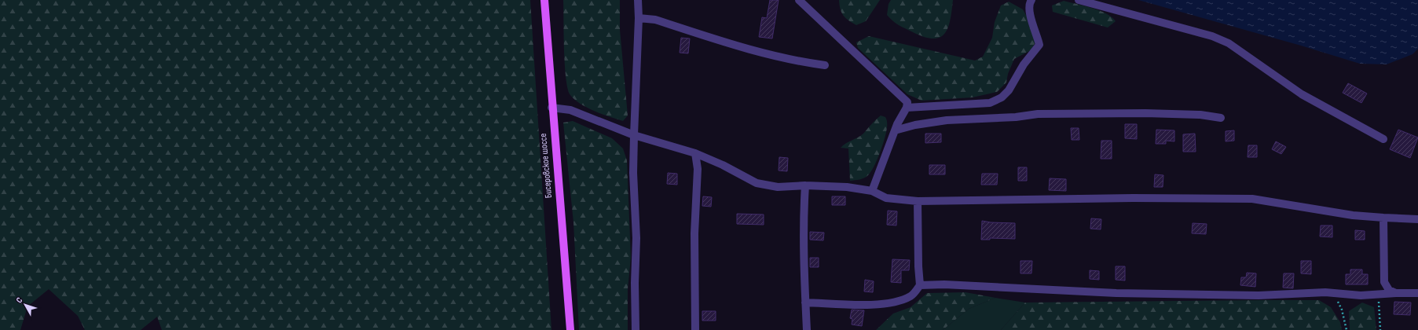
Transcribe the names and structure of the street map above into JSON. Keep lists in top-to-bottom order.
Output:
{
  "streets": {
    "main road": ["Бисеровское шоссе"]
  },
  "north": "top left"
}
